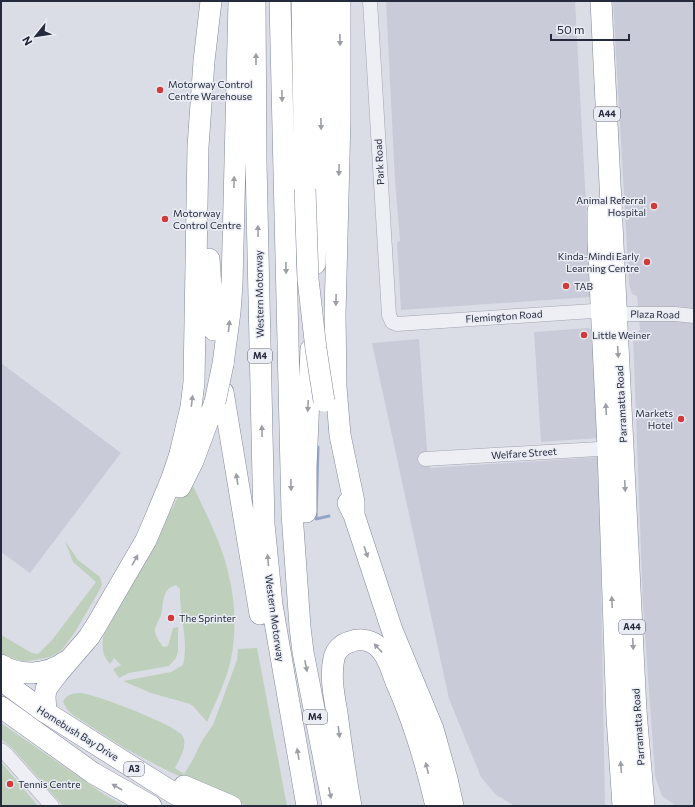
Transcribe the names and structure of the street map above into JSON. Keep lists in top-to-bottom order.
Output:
{
  "streets": {
    "highway": [
      "A44",
      "Western Motorway",
      "M4",
      "Parramatta Road",
      "Homebush Bay Drive",
      "A3"
    ],
    "street": [
      "Park Road",
      "Plaza Road",
      "Flemington Road",
      "Welfare Street"
    ]
  },
  "crossings": [
    ["Park Road", "Flemington Road"],
    ["Plaza Road", "Flemington Road"],
    ["Plaza Road", "Parramatta Road"],
    ["Flemington Road", "Parramatta Road"],
    ["Parramatta Road", "Welfare Street"]
  ],
  "places": [
    "Motorway Control Centre Warehouse",
    "Animal Referral Hospital",
    "Motorway Control Centre",
    "Kinda-Mindi Early Learning Centre",
    "TAB",
    "Little Weiner",
    "Markets Hotel",
    "The Sprinter",
    "Tennis Centre"
  ],
  "scale_bar": "50 m",
  "north": "bottom left"
}
